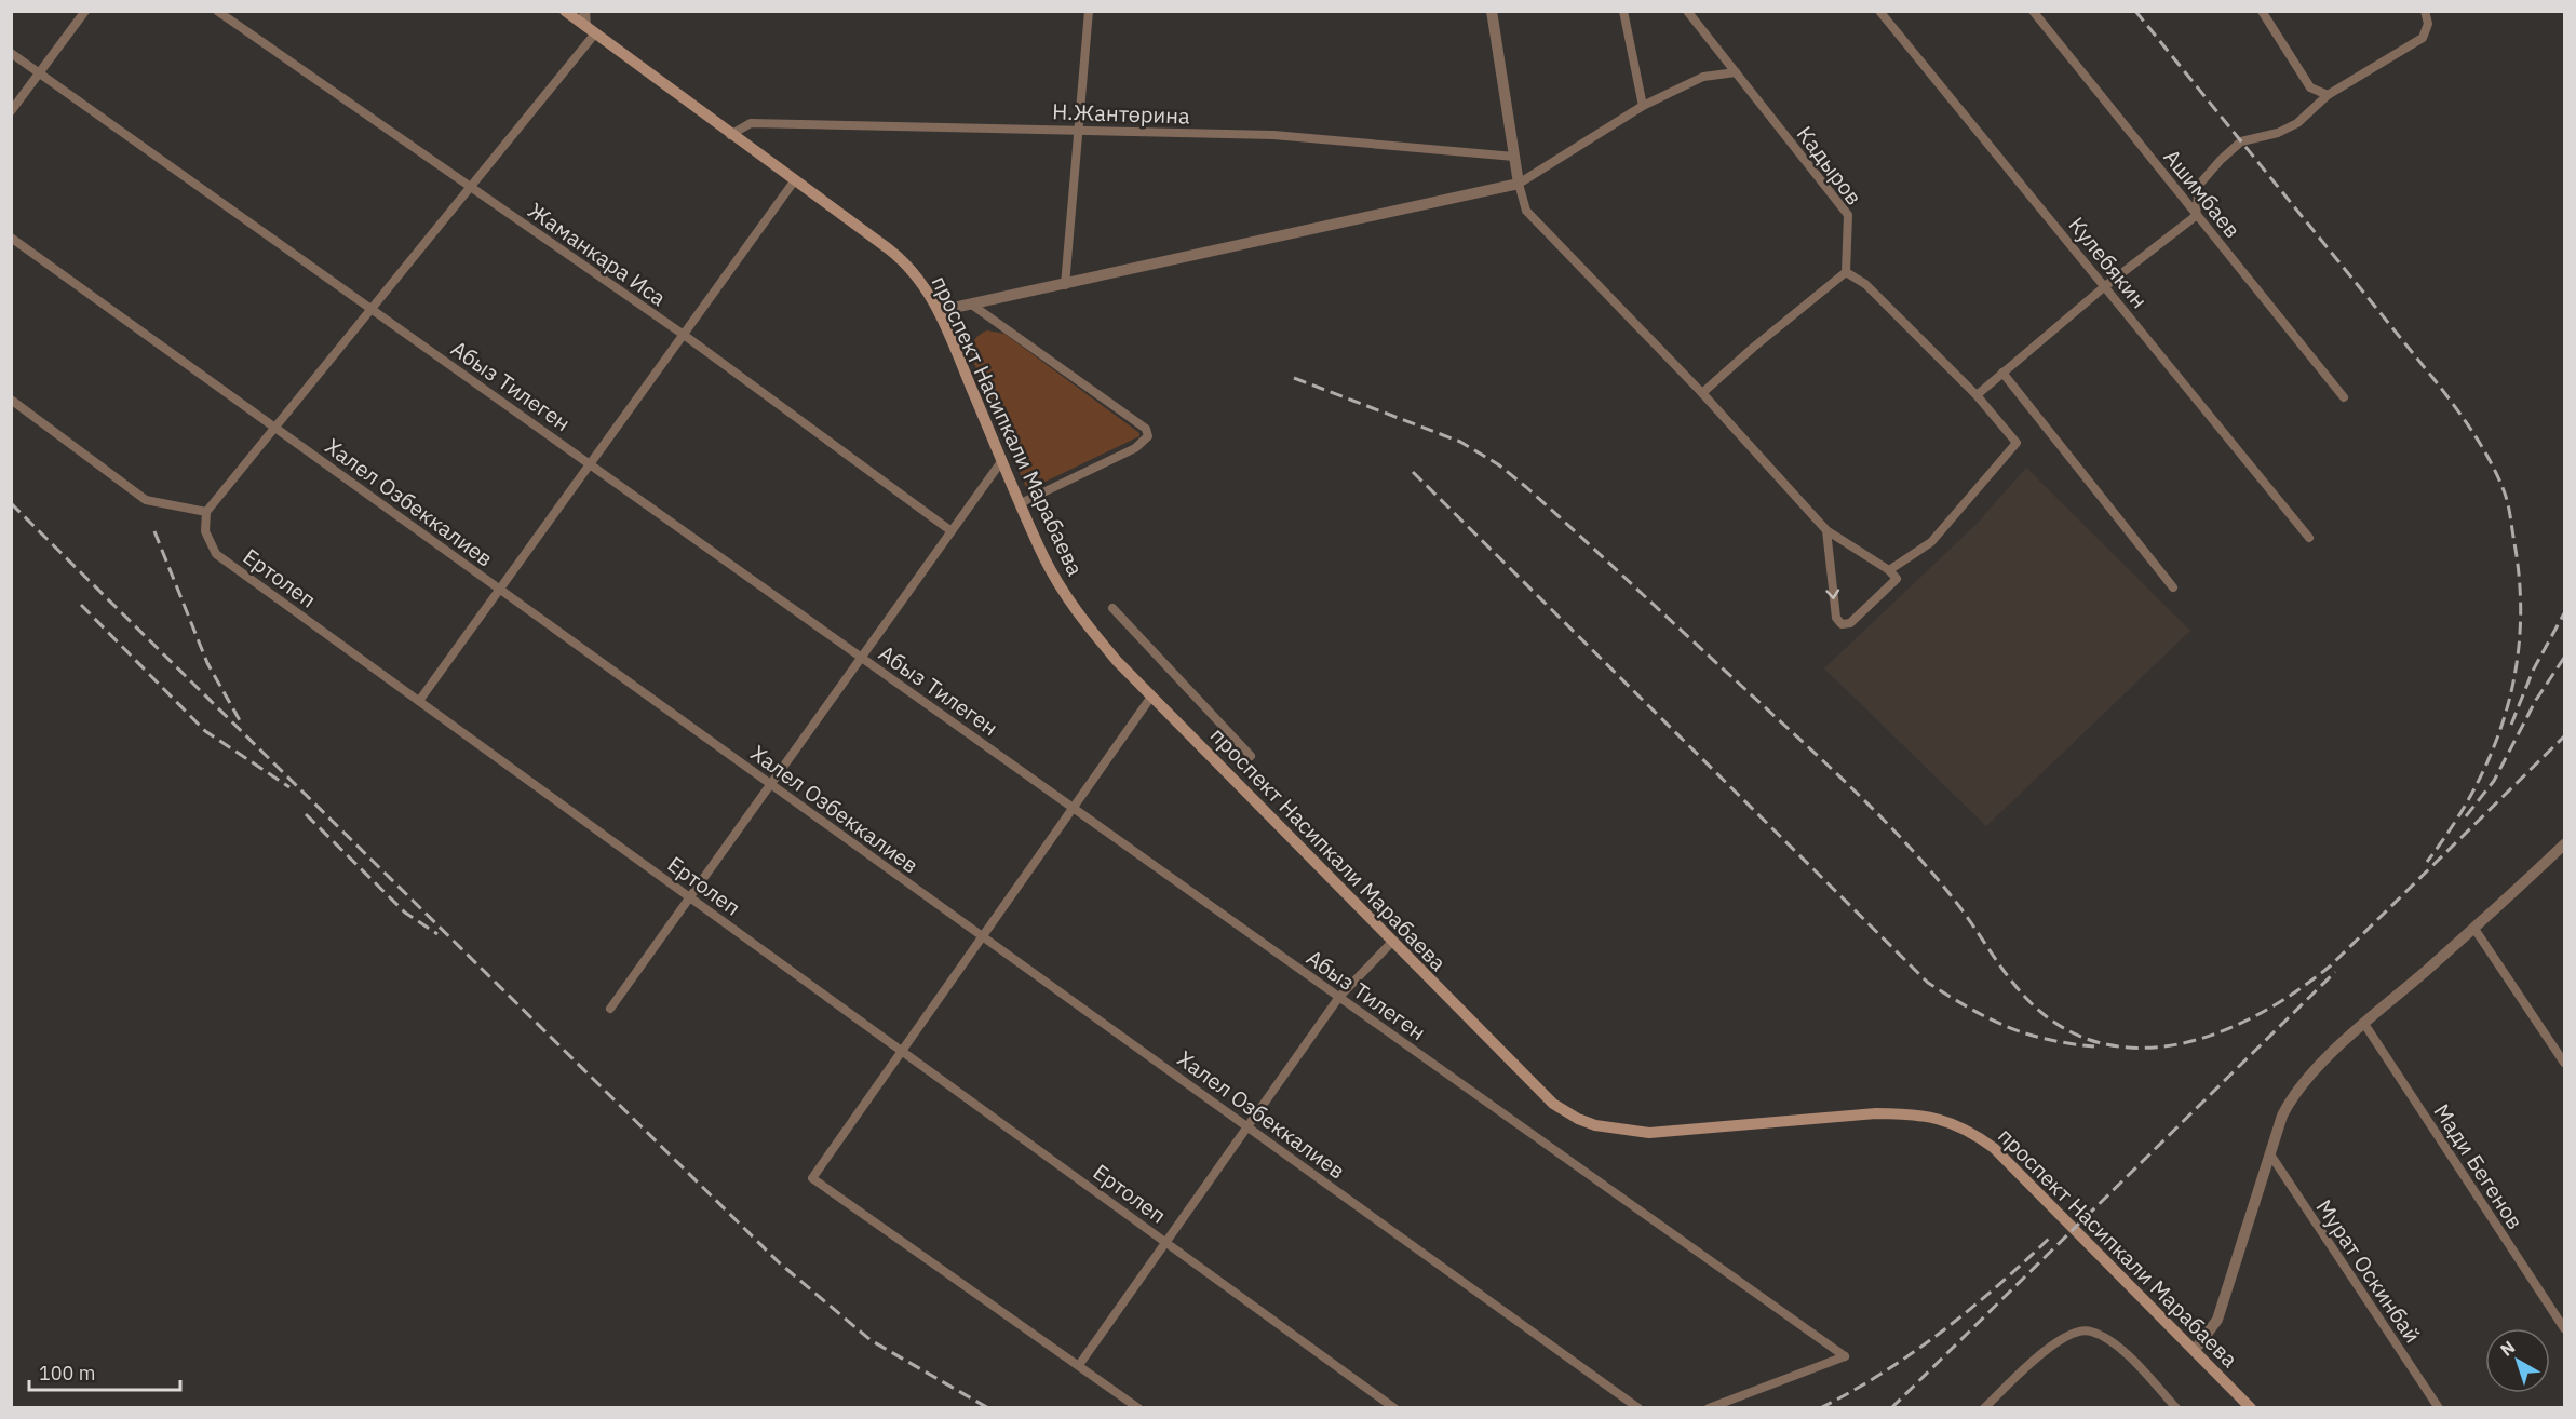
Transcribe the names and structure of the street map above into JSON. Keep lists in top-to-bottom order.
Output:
{
  "streets": {
    "main road": ["проспект Насипкали Марабаева"],
    "street": [
      "Н.Жантөрина",
      "Кадыров",
      "Ашимбаев",
      "Жаманкара Иса",
      "Кулебякин",
      "Абыз Тилеген",
      "Халел Озбеккалиев",
      "Ертолеп",
      "Мади Бегенов",
      "Мурат Оскинбай"
    ]
  },
  "crossings": [
    ["Н.Жантөрина", "проспект Насипкали Марабаева"]
  ],
  "scale_bar": "100 m",
  "north": "top left"
}
